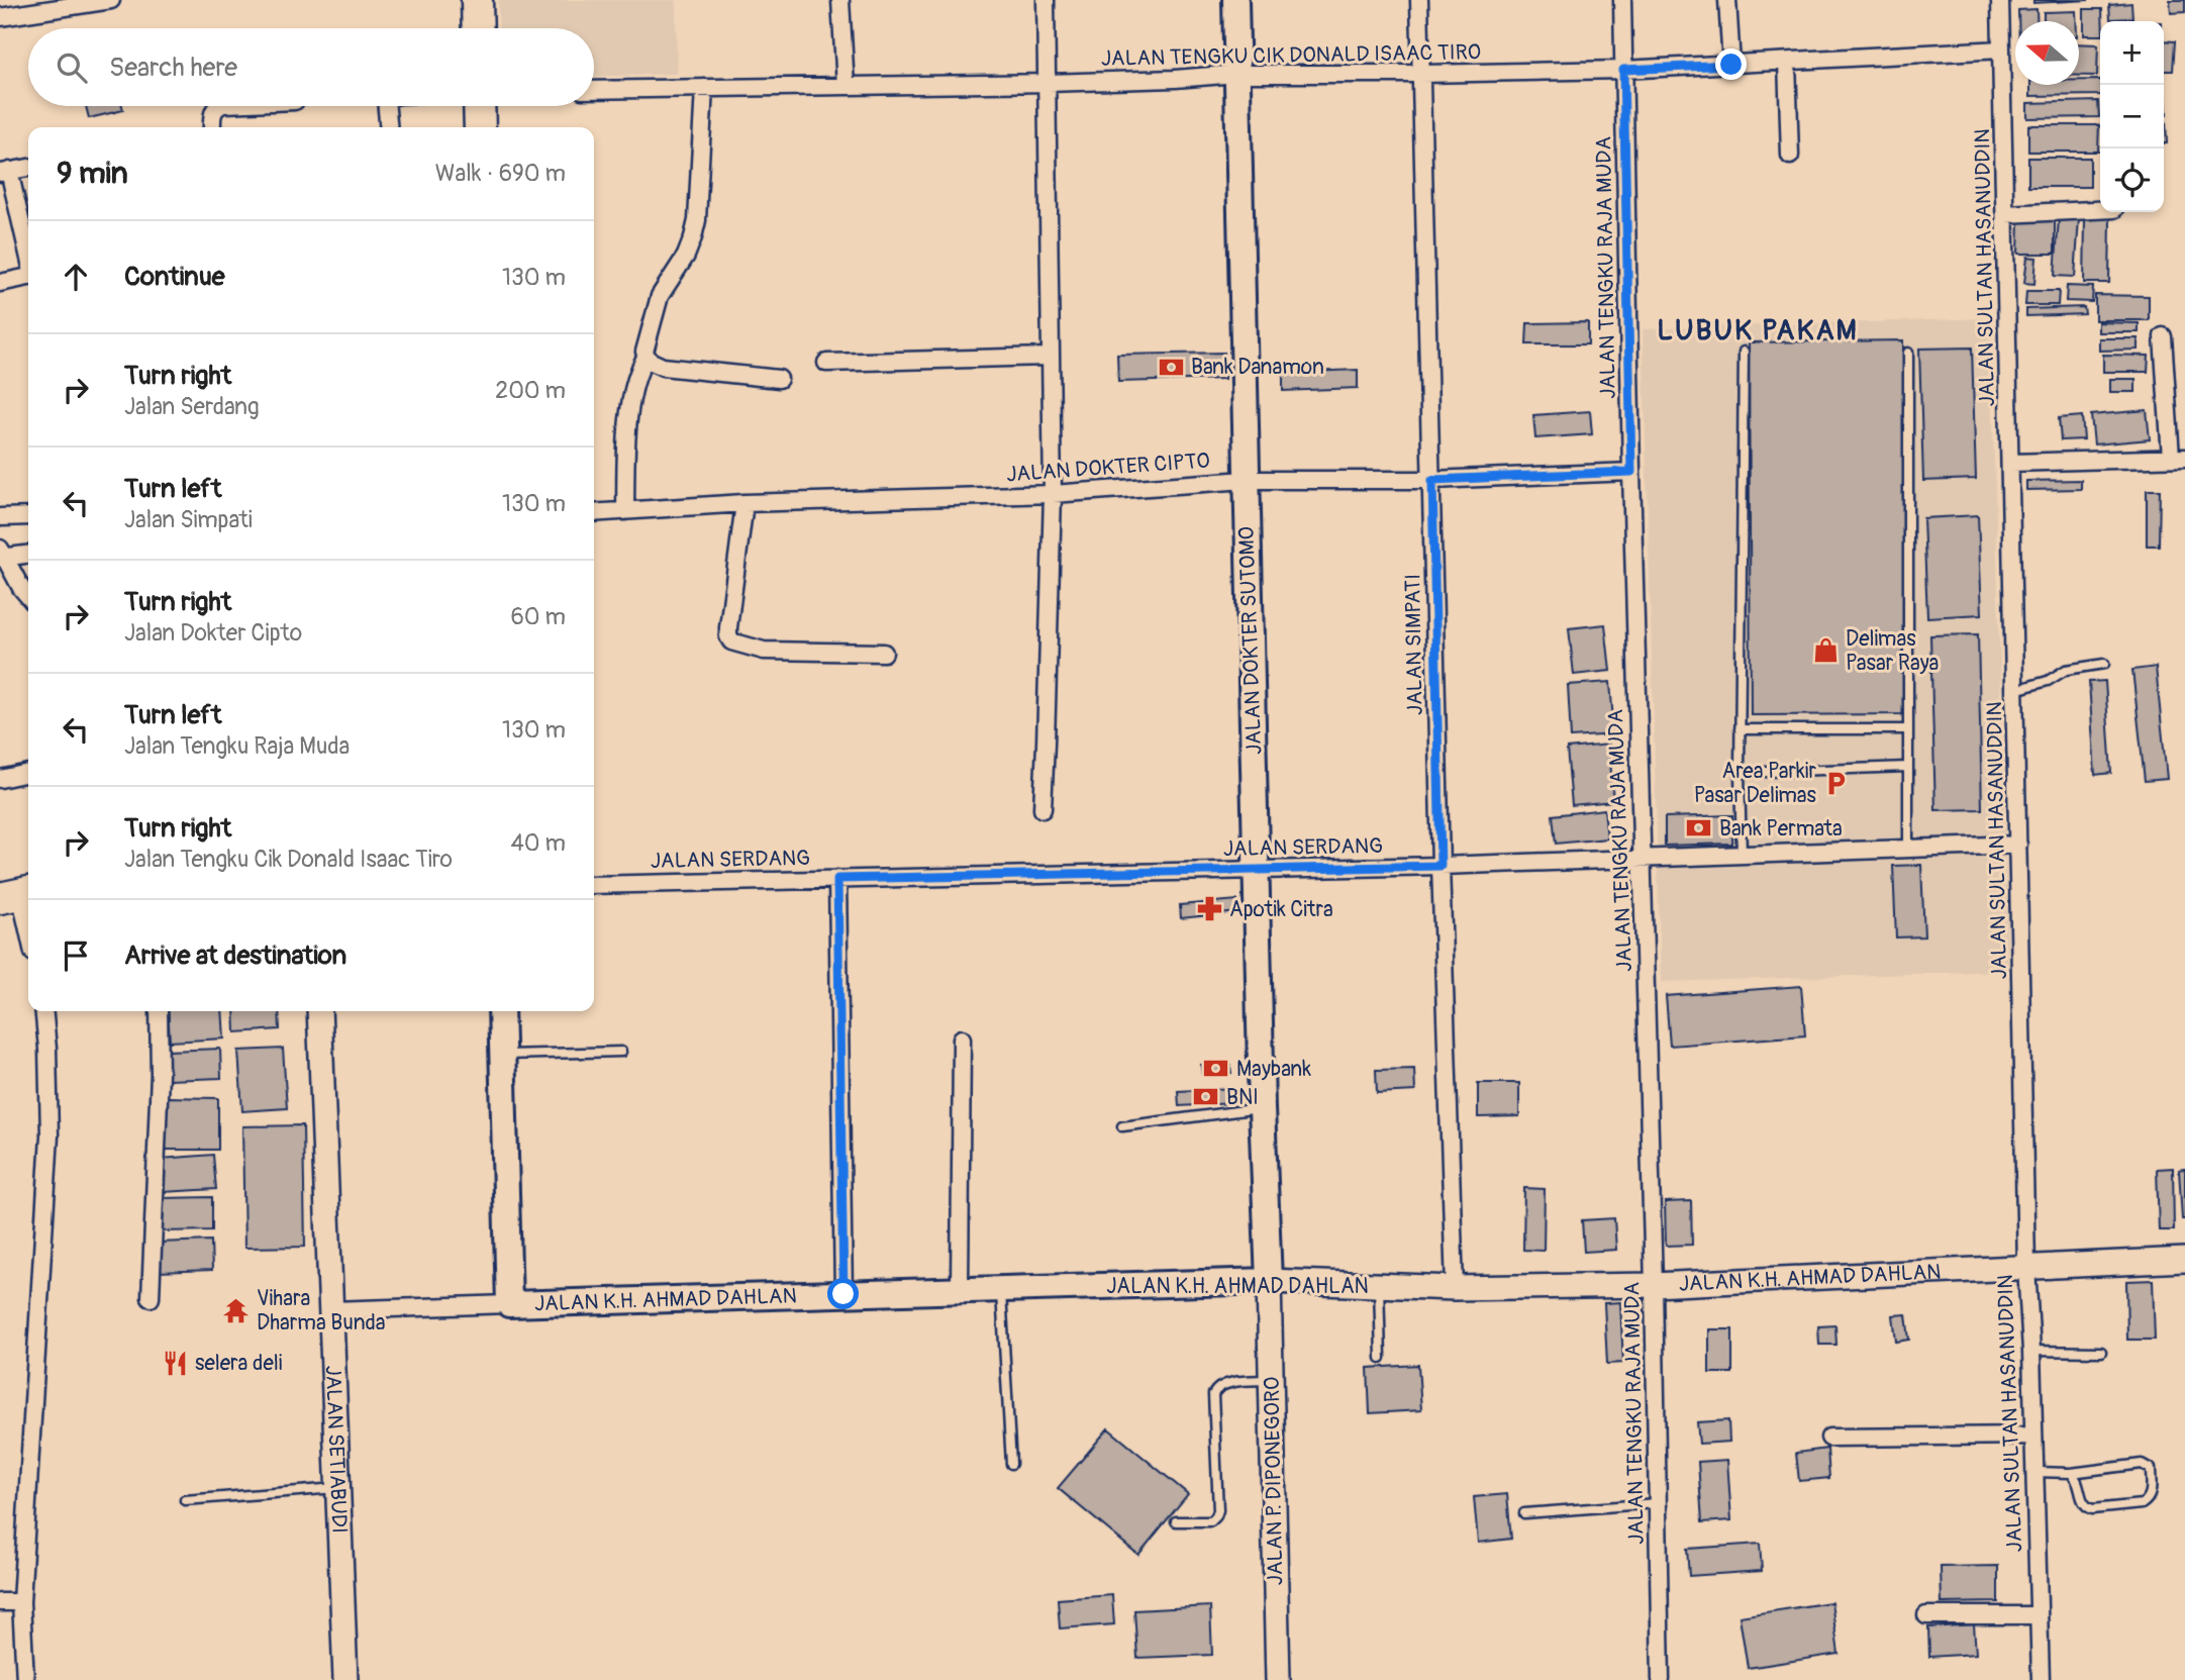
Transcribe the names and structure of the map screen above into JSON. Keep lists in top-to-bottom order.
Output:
{
  "streets": {
    "main road": ["JALAN DOKTER SUTOMO", "JALAN K.H. AHMAD DAHLAN"],
    "street": [
      "JALAN TENGKU CIK DONALD ISAAC TIRO",
      "JALAN TENGKU RAJA MUDA",
      "JALAN SULTAN HASANUDDIN",
      "JALAN DOKTER CIPTO",
      "JALAN SIMPATI",
      "JALAN SERDANG",
      "JALAN SETIABUDI",
      "JALAN P. DIPONEGORO"
    ]
  },
  "crossings": [
    ["JALAN TENGKU CIK DONALD ISAAC TIRO", "JALAN TENGKU RAJA MUDA"],
    ["JALAN TENGKU CIK DONALD ISAAC TIRO", "JALAN SULTAN HASANUDDIN"],
    ["JALAN TENGKU CIK DONALD ISAAC TIRO", "JALAN DOKTER SUTOMO"],
    ["JALAN TENGKU CIK DONALD ISAAC TIRO", "JALAN SIMPATI"],
    ["JALAN TENGKU RAJA MUDA", "JALAN DOKTER CIPTO"],
    ["JALAN TENGKU RAJA MUDA", "JALAN SERDANG"],
    ["JALAN TENGKU RAJA MUDA", "JALAN K.H. AHMAD DAHLAN"],
    ["JALAN SULTAN HASANUDDIN", "JALAN SERDANG"],
    ["JALAN SULTAN HASANUDDIN", "JALAN K.H. AHMAD DAHLAN"],
    ["JALAN DOKTER CIPTO", "JALAN DOKTER SUTOMO"],
    ["JALAN DOKTER CIPTO", "JALAN SIMPATI"],
    ["JALAN DOKTER SUTOMO", "JALAN SERDANG"],
    ["JALAN DOKTER SUTOMO", "JALAN K.H. AHMAD DAHLAN"],
    ["JALAN DOKTER SUTOMO", "JALAN P. DIPONEGORO"],
    ["JALAN SIMPATI", "JALAN SERDANG"],
    ["JALAN SIMPATI", "JALAN K.H. AHMAD DAHLAN"],
    ["JALAN K.H. AHMAD DAHLAN", "JALAN SETIABUDI"],
    ["JALAN K.H. AHMAD DAHLAN", "JALAN P. DIPONEGORO"]
  ],
  "districts": ["LUBUK PAKAM"],
  "places": {
    "bank": [
      "Bank Danamon",
      "Bank Permata",
      "Maybank",
      "BNI"
    ],
    "shop": ["Delimas Pasar Raya"],
    "parking": ["Area Parkir Pasar Delimas"],
    "pharmacy": ["Apotik Citra"],
    "temple": ["Vihara Dharma Bunda"],
    "restaurant": ["selera deli"]
  },
  "north": "left",
  "page": {
    "map_buttons": ["+", "−"],
    "search": "Search here",
    "heading": ["9 min", "Walk · 690 m"],
    "list": [
      ["Continue", "130 m"],
      ["Turn right", "Jalan Serdang", "200 m"],
      ["Turn left", "Jalan Simpati", "130 m"],
      ["Turn right", "Jalan Dokter Cipto", "60 m"],
      ["Turn left", "Jalan Tengku Raja Muda", "130 m"],
      ["Turn right", "Jalan Tengku Cik Donald Isaac Tiro", "40 m"],
      "Arrive at destination"
    ]
  }
}
